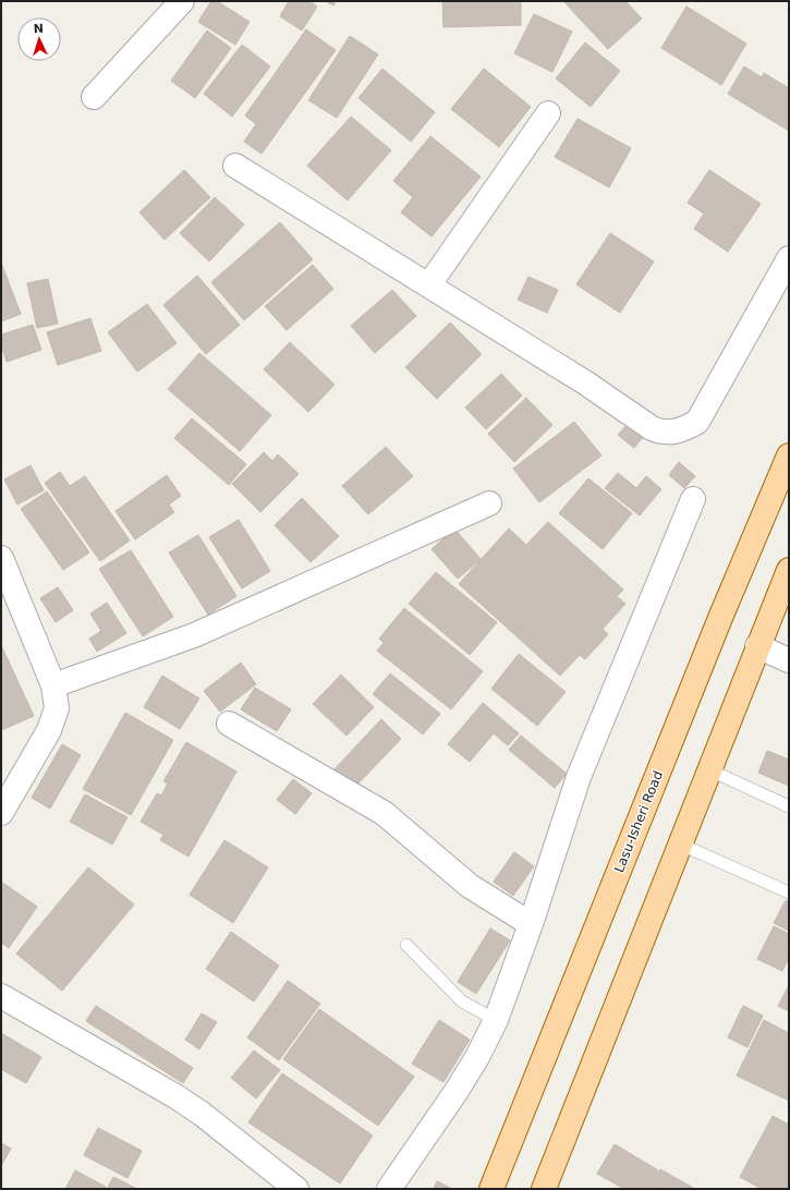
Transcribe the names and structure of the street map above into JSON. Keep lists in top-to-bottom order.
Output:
{
  "streets": {
    "main road": ["Lasu-Isheri Road"]
  },
  "north": "top"
}
